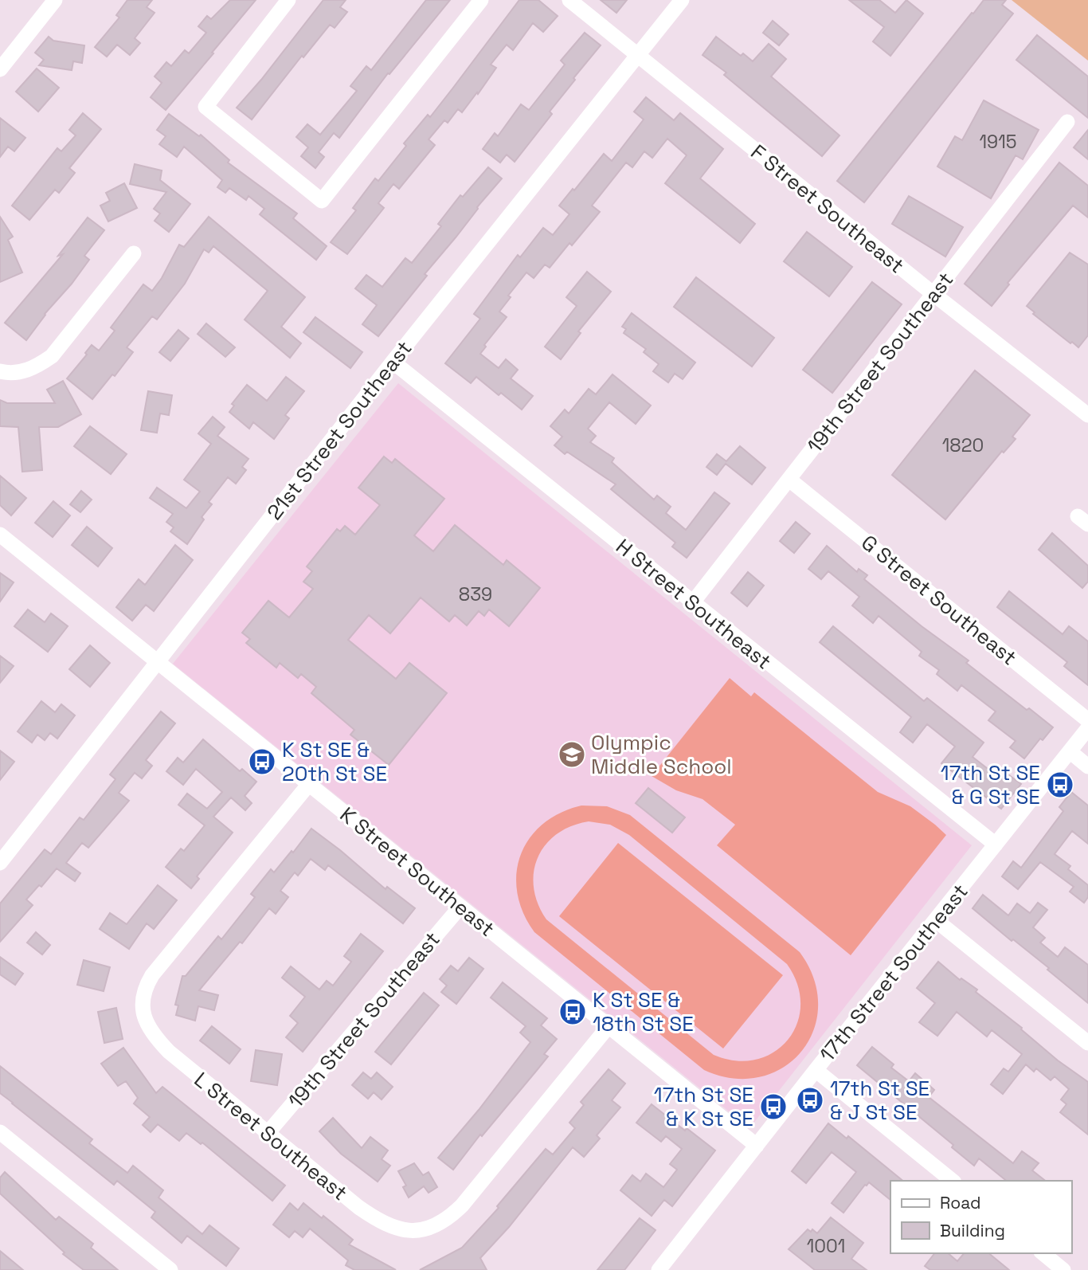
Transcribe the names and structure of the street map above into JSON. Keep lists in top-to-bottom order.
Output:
{
  "streets": {
    "street": [
      "F Street Southeast",
      "19th Street Southeast",
      "21st Street Southeast",
      "G Street Southeast",
      "H Street Southeast",
      "K Street Southeast",
      "17th Street Southeast",
      "L Street Southeast"
    ]
  },
  "crossings": [
    ["F Street Southeast", "19th Street Southeast"],
    ["F Street Southeast", "21st Street Southeast"],
    ["19th Street Southeast", "G Street Southeast"],
    ["19th Street Southeast", "H Street Southeast"],
    ["19th Street Southeast", "K Street Southeast"],
    ["19th Street Southeast", "L Street Southeast"],
    ["21st Street Southeast", "H Street Southeast"],
    ["21st Street Southeast", "K Street Southeast"],
    ["H Street Southeast", "17th Street Southeast"],
    ["K Street Southeast", "17th Street Southeast"],
    ["K Street Southeast", "L Street Southeast"]
  ],
  "places": {
    "school or university": ["Olympic Middle School"],
    "bus stop": [
      "K St SE & 20th St SE",
      "17th St SE & G St SE",
      "K St SE & 18th St SE",
      "17th St SE & J St SE",
      "17th St SE & K St SE"
    ]
  },
  "house_numbers": [
    "1915",
    "1820",
    "839",
    "1001"
  ],
  "legend": ["Road", "Building"]
}
